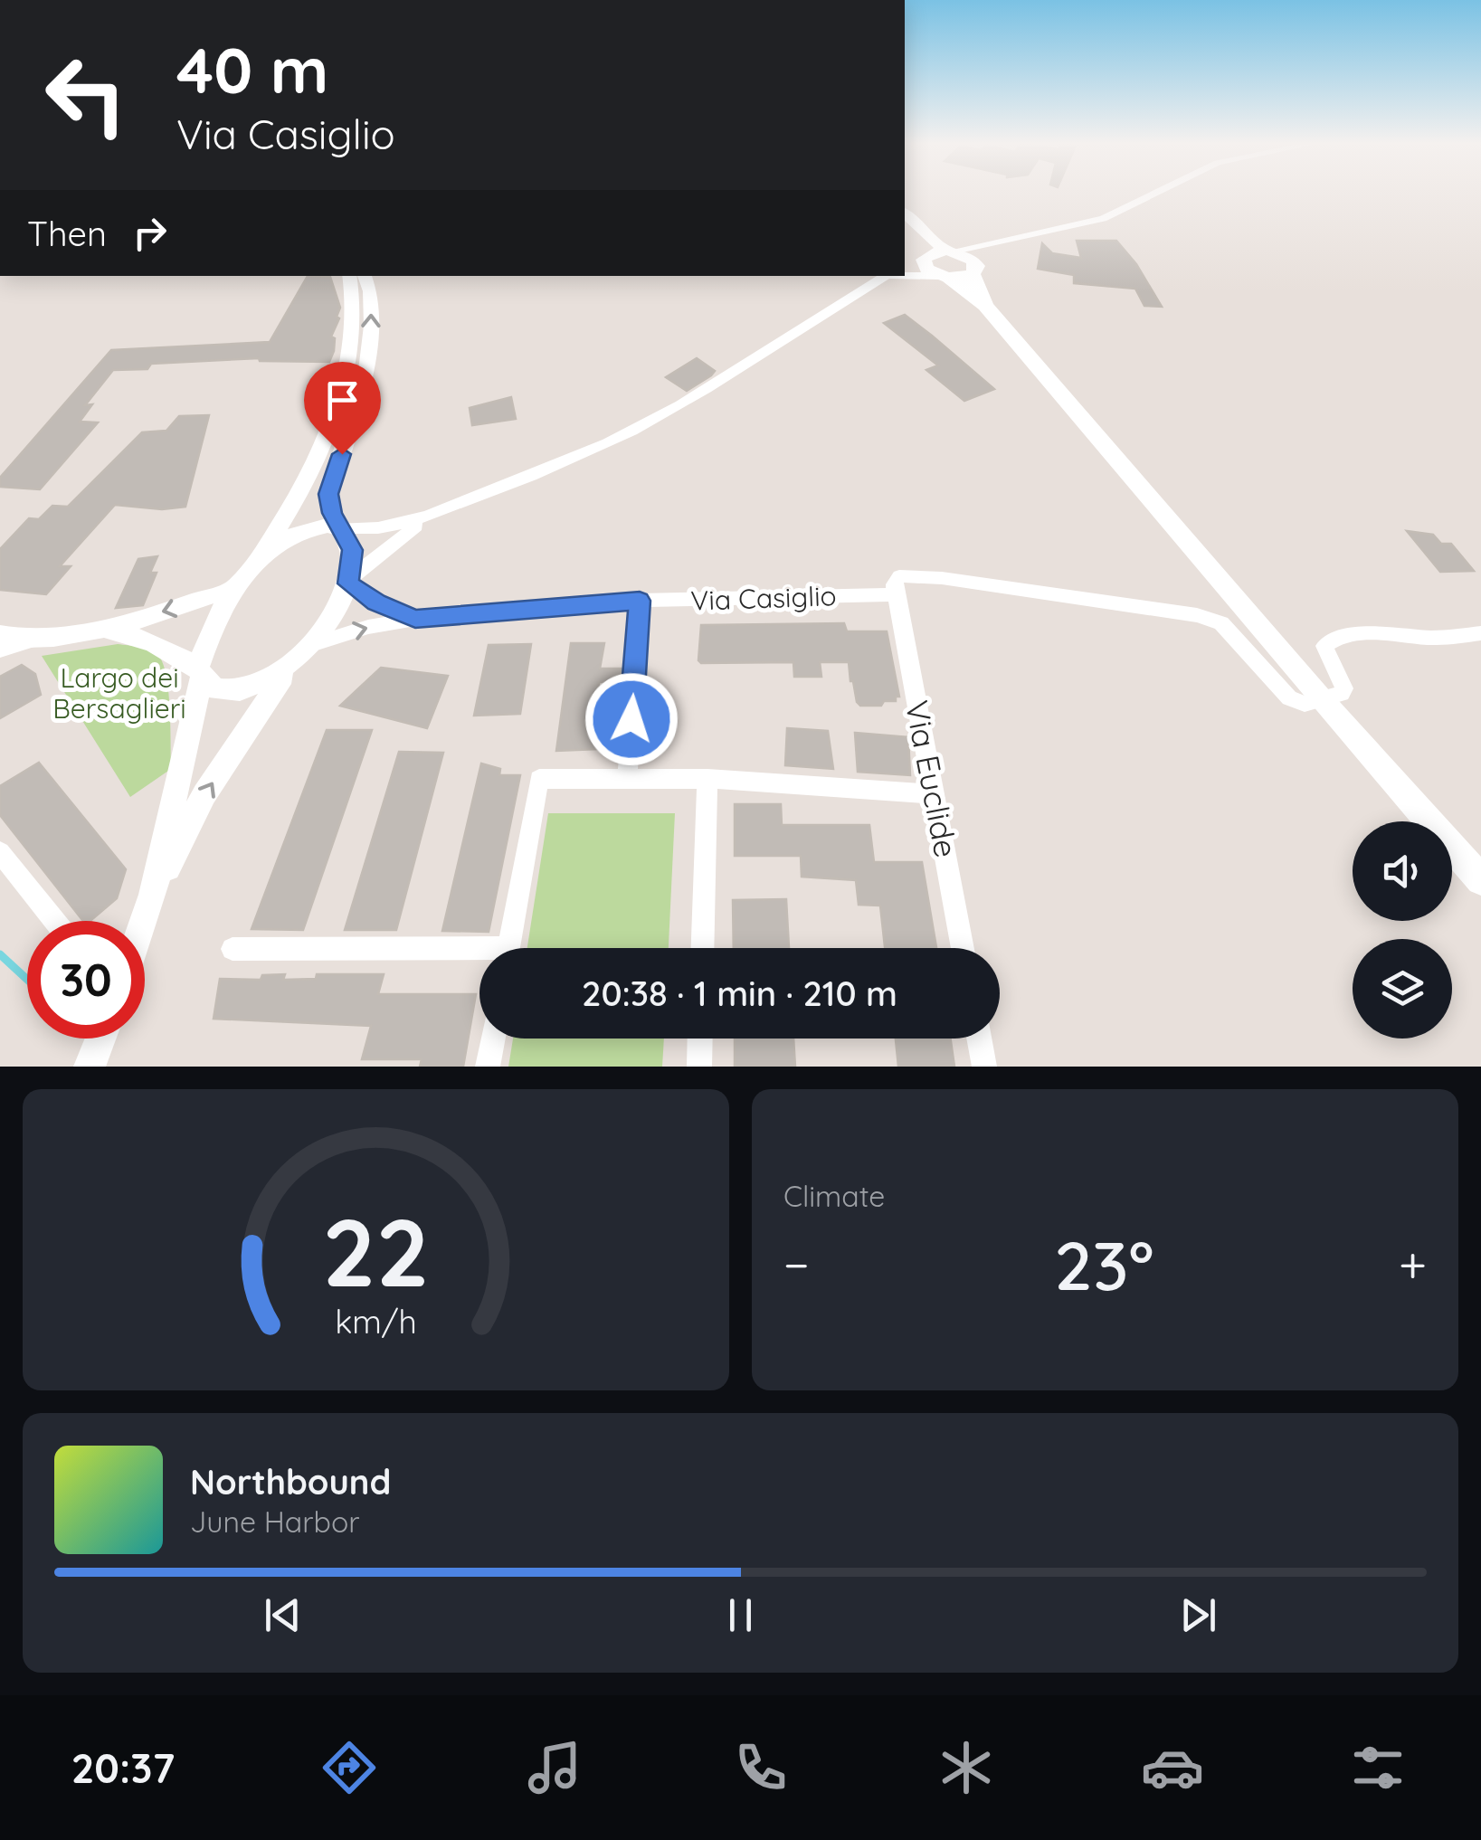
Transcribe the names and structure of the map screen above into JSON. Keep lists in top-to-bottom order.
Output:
{
  "streets": {
    "street": ["Via Casiglio", "Via Euclide"]
  },
  "crossings": [
    ["Via Casiglio", "Via Euclide"]
  ],
  "parks": ["Largo dei Bersaglieri"],
  "page": {
    "turn": ["40 m", "Via Casiglio"],
    "then": "Then",
    "limit": "30",
    "trip": "20:38 · 1 min · 210 m",
    "tile": "Climate",
    "heat": ["−", "23°", "+"],
    "song": ["Northbound", "June Harbor"],
    "tabs": "20:37",
    "gauge": ["22", "km/h"]
  }
}
